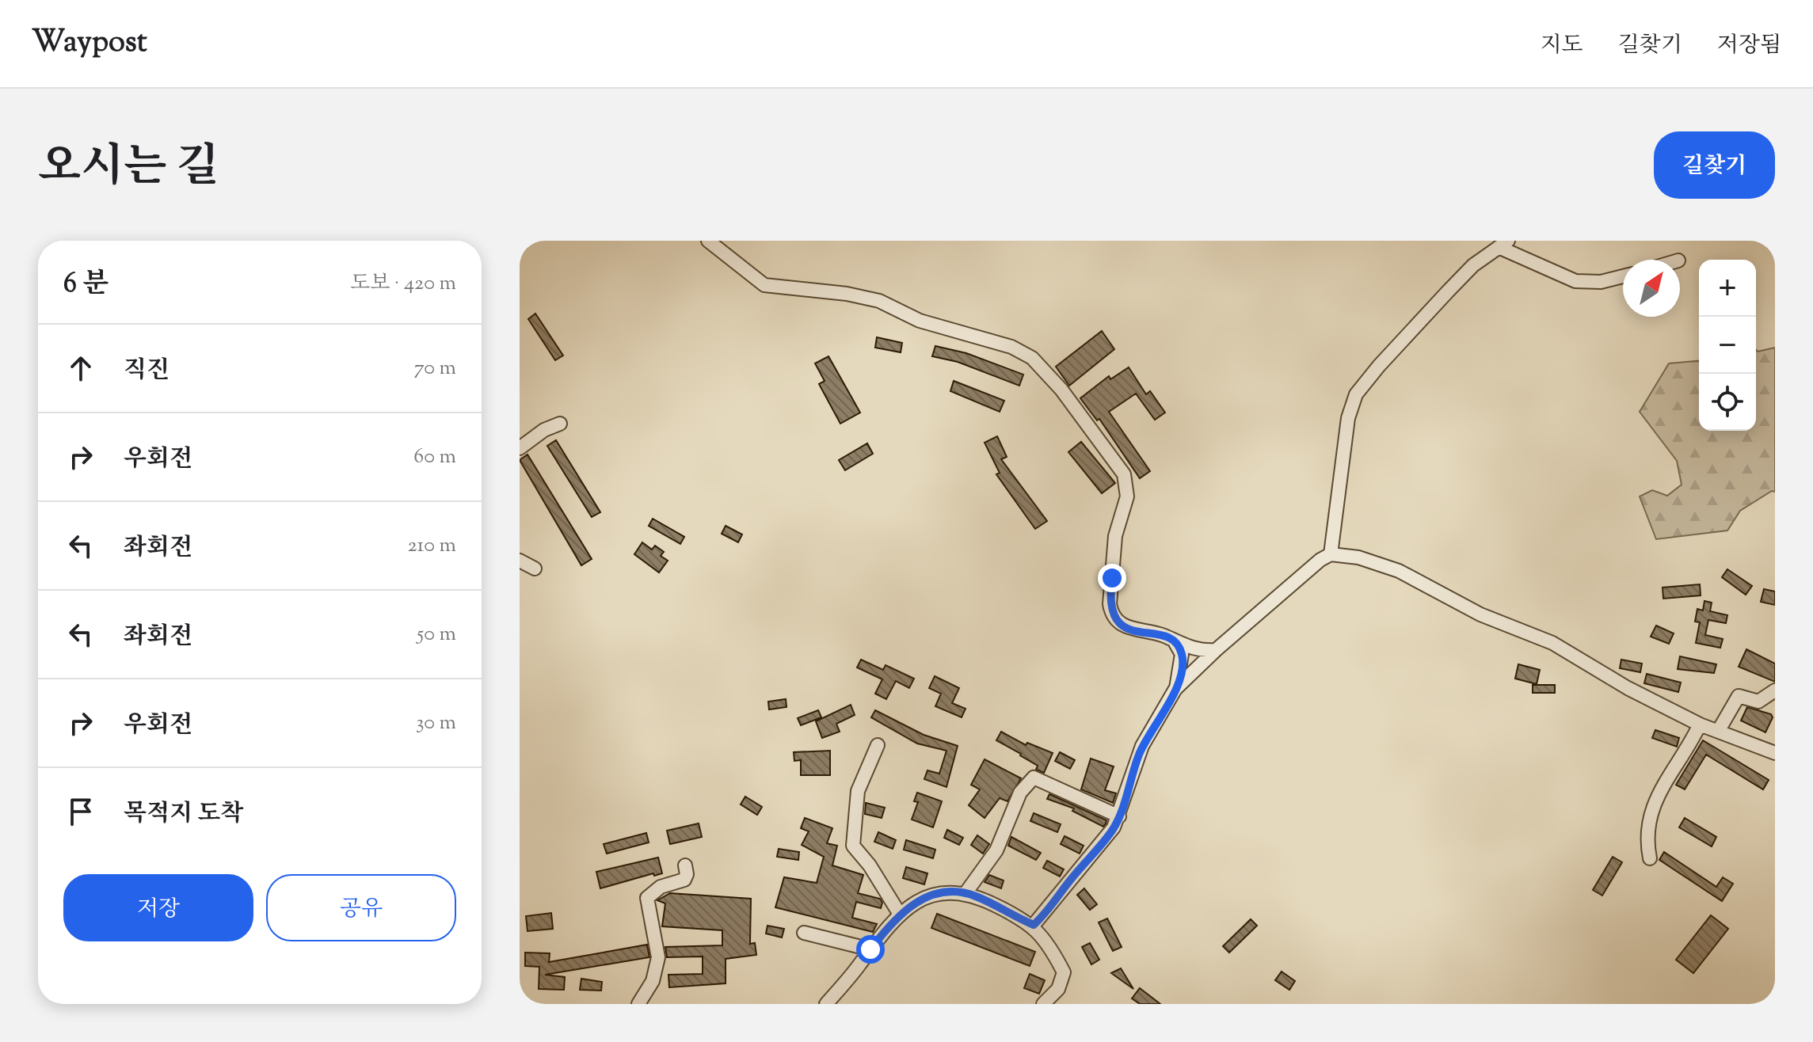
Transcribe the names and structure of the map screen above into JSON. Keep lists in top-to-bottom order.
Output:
{
  "north": "top right",
  "page": {
    "header": "Waypost",
    "nav": ["지도", "길찾기", "저장됨"],
    "title": "오시는 길",
    "buttons": [
      "길찾기",
      ["저장", "공유"]
    ],
    "heading": ["6 분", "도보 · 420 m"],
    "map_buttons": ["+", "−"],
    "list": [
      ["직진", "70 m"],
      ["우회전", "60 m"],
      ["좌회전", "210 m"],
      ["좌회전", "50 m"],
      ["우회전", "30 m"],
      "목적지 도착"
    ]
  }
}
